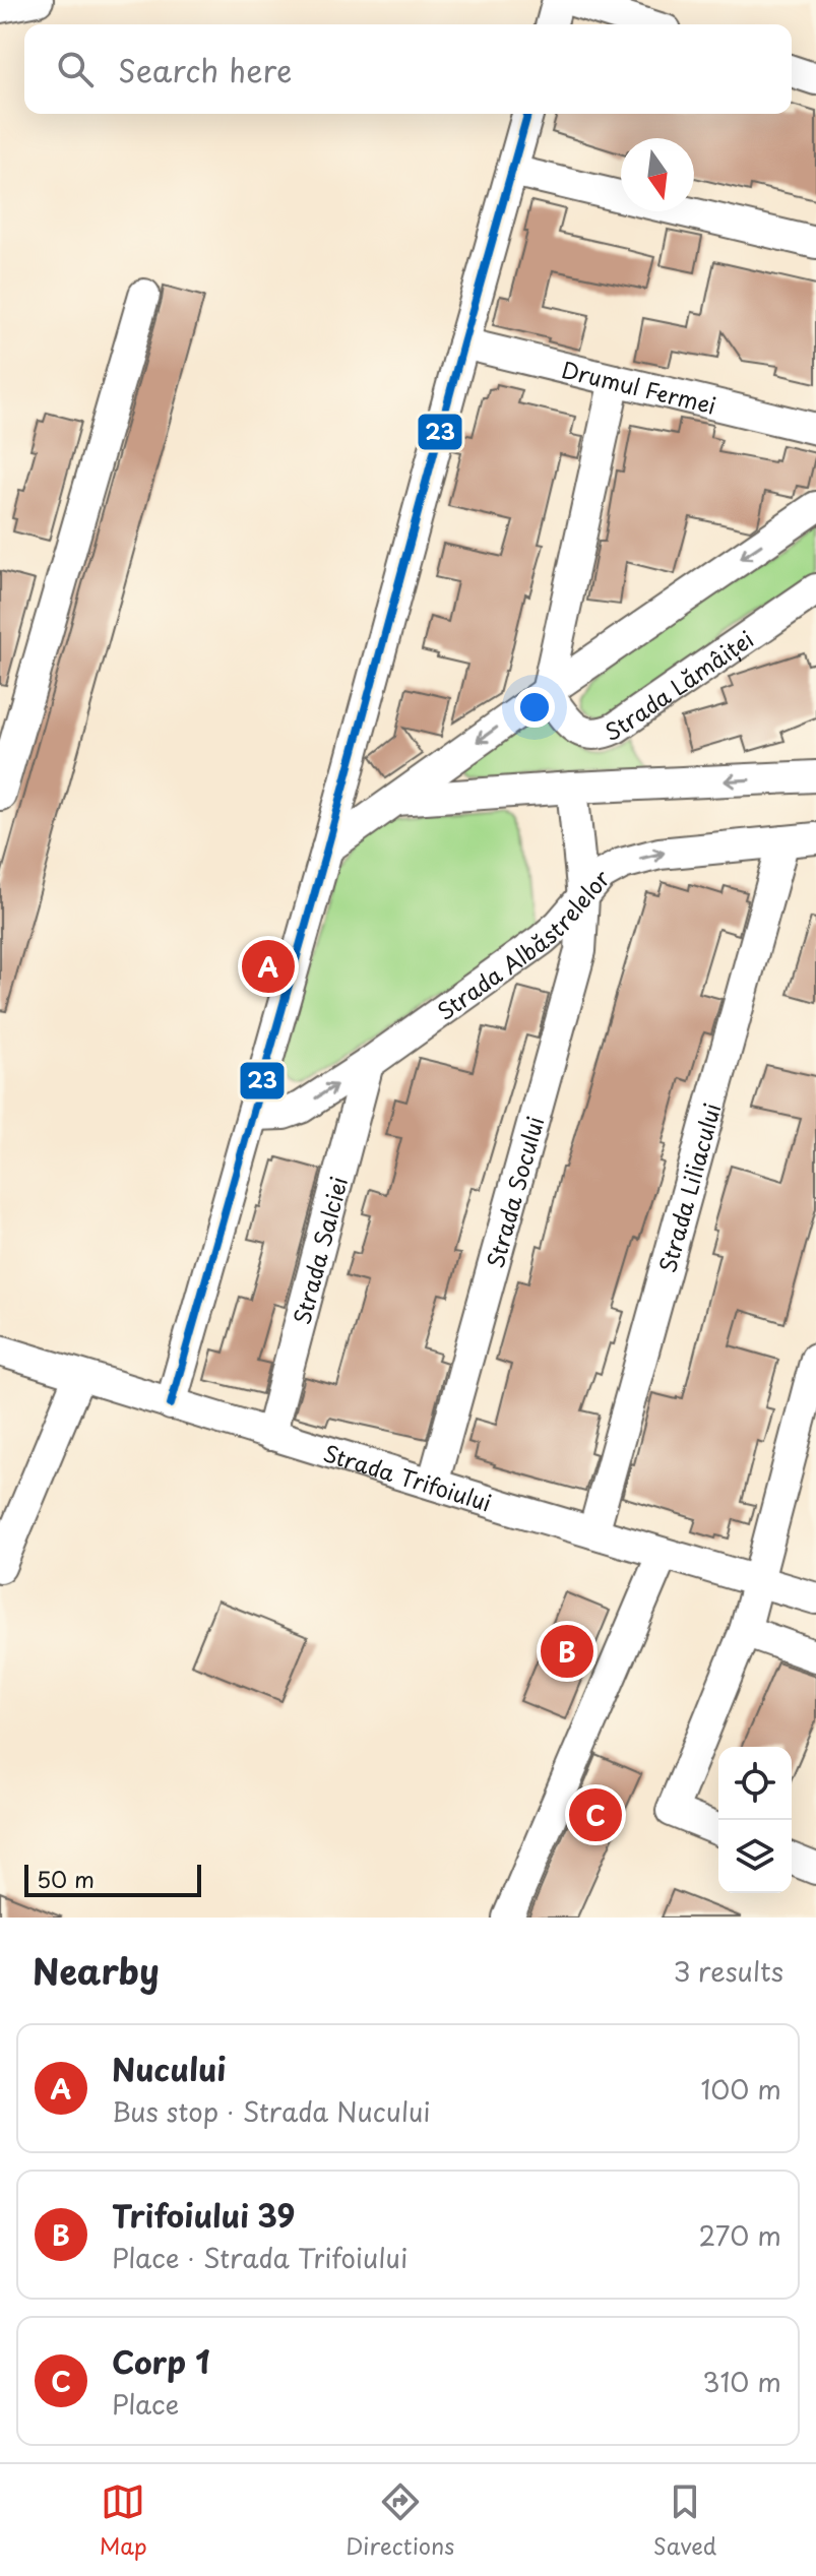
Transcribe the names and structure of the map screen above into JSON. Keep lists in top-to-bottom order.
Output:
{
  "streets": {
    "street": [
      "Drumul Fermei",
      "Strada Lămâiței",
      "Strada Albăstrelelor",
      "Strada Liliacului",
      "Strada Socului",
      "Strada Salciei",
      "Strada Trifoiului"
    ]
  },
  "crossings": [
    ["Strada Albăstrelelor", "Strada Liliacului"],
    ["Strada Albăstrelelor", "Strada Socului"],
    ["Strada Albăstrelelor", "Strada Salciei"],
    ["Strada Liliacului", "Strada Trifoiului"],
    ["Strada Socului", "Strada Trifoiului"],
    ["Strada Salciei", "Strada Trifoiului"]
  ],
  "lines": ["transit line 23"],
  "scale_bar": "50 m",
  "north": "bottom",
  "page": {
    "search": "Search here",
    "pins": ["A", "B", "C"],
    "scale": "50 m",
    "heading": ["Nearby", "3 results"],
    "list": [
      {
        "mark": "A",
        "name": "Nucului",
        "note": "Bus stop · Strada Nucului",
        "value": "100 m"
      },
      {
        "mark": "B",
        "name": "Trifoiului 39",
        "note": "Place · Strada Trifoiului",
        "value": "270 m"
      },
      {
        "mark": "C",
        "name": "Corp 1",
        "note": "Place",
        "value": "310 m"
      }
    ],
    "nav": ["Map", "Directions", "Saved"]
  }
}
